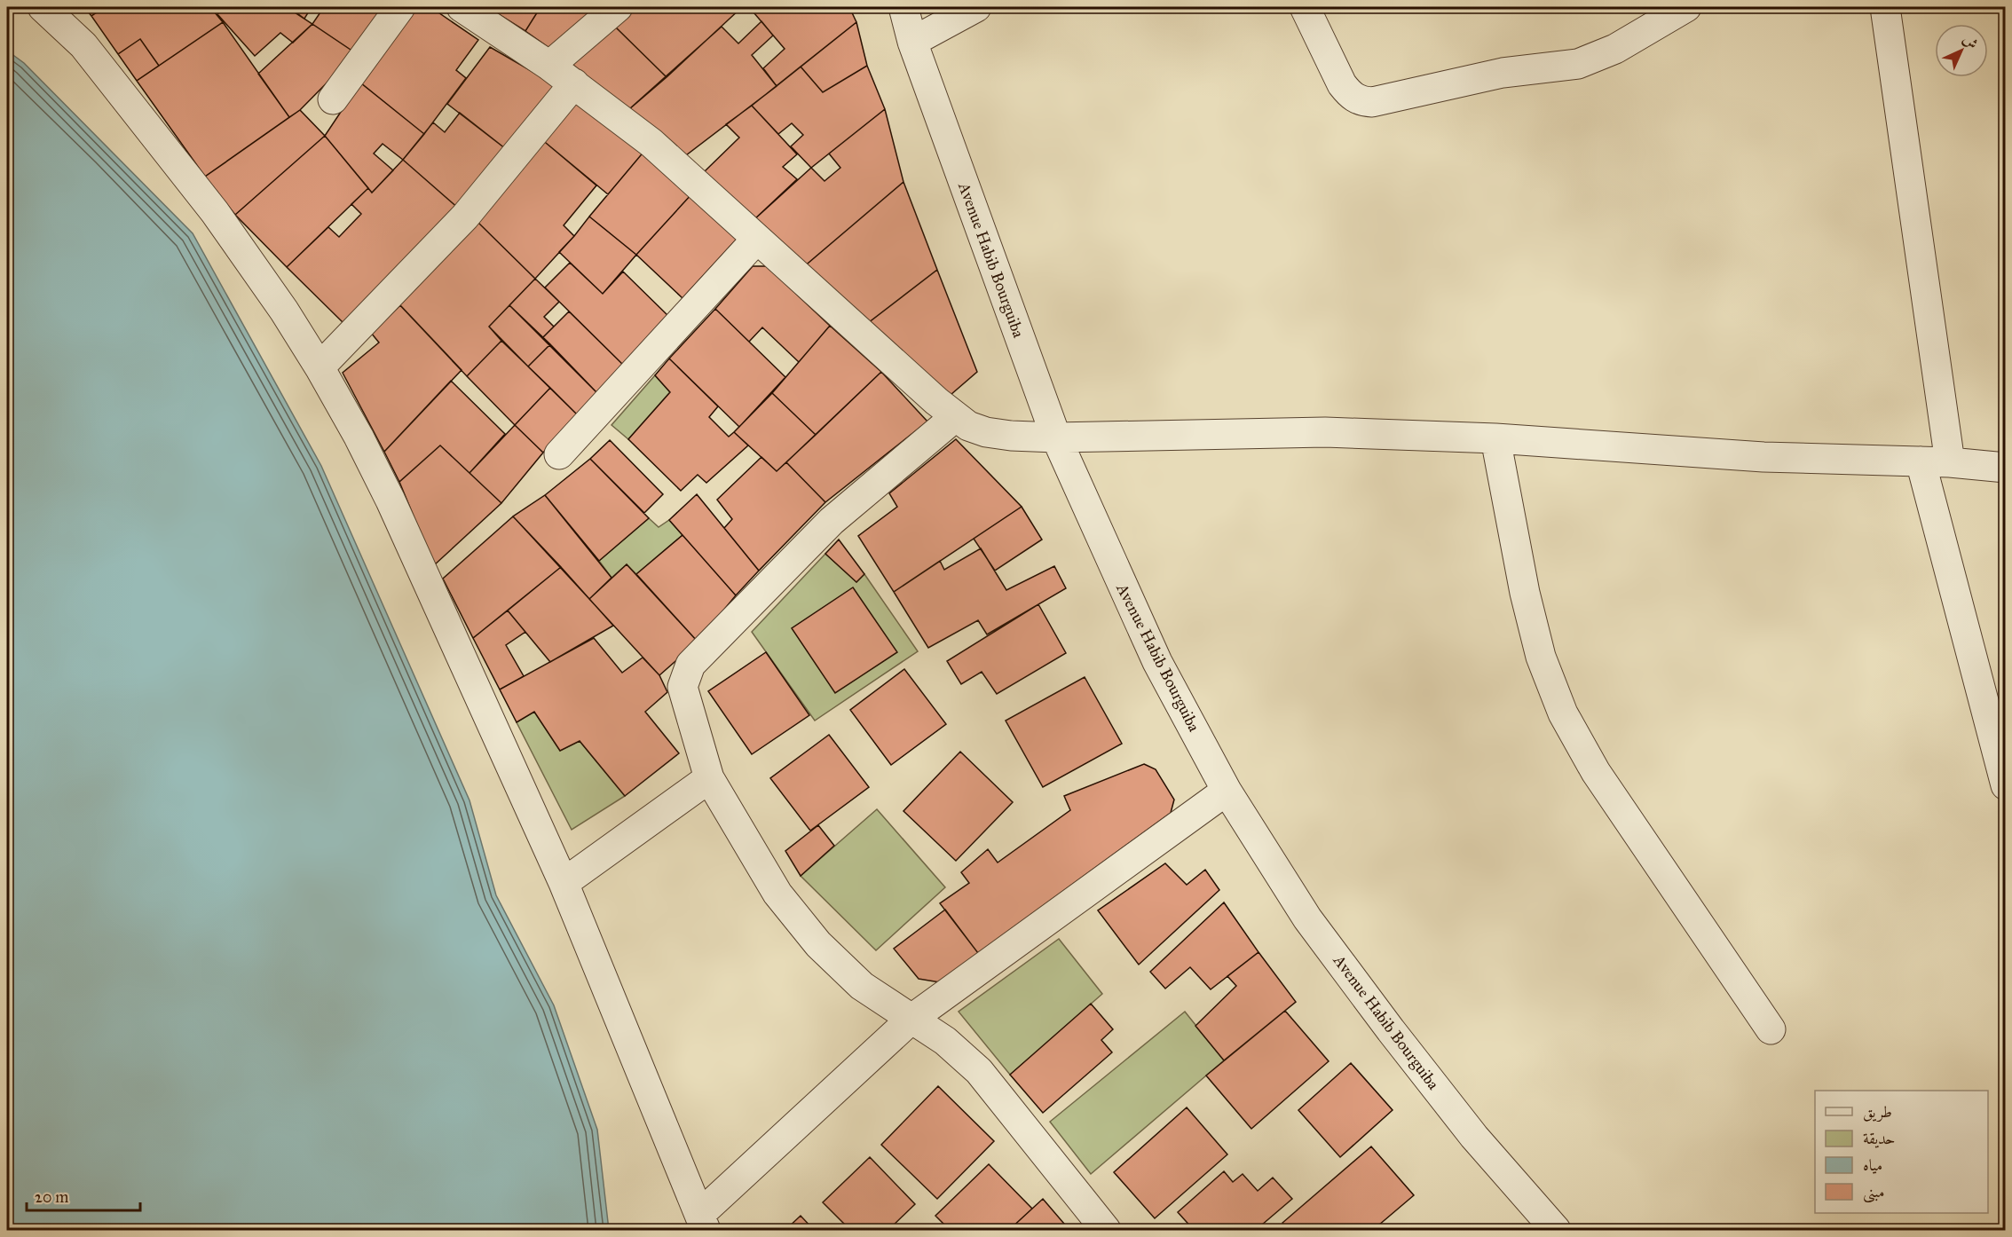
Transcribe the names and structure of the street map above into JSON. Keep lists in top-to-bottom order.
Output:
{
  "streets": {
    "street": ["Avenue Habib Bourguiba"]
  },
  "legend": [
    "طريق",
    "حديقة",
    "مياه",
    "مبنى"
  ],
  "scale_bar": "20 m",
  "north": "top right"
}
